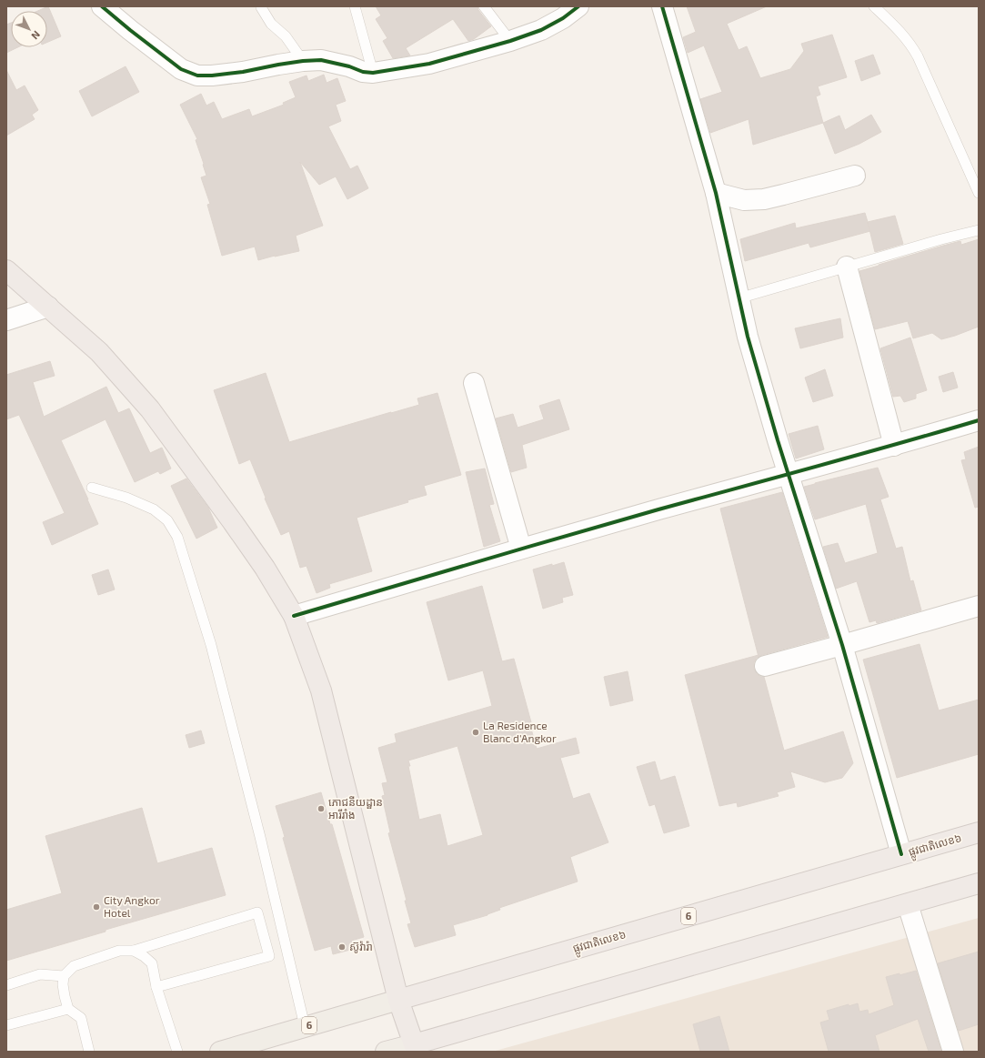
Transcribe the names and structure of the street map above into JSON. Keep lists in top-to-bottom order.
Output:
{
  "streets": {
    "highway": ["ផ្លូវជាតិលេខ៦", "6"]
  },
  "places": [
    "La Residence Blanc d'Angkor",
    "ភោជនីយដ្ឋាន អារីរាំង",
    "City Angkor Hotel",
    "ស៊ូវ៉ារ៉ា"
  ],
  "north": "bottom right"
}
